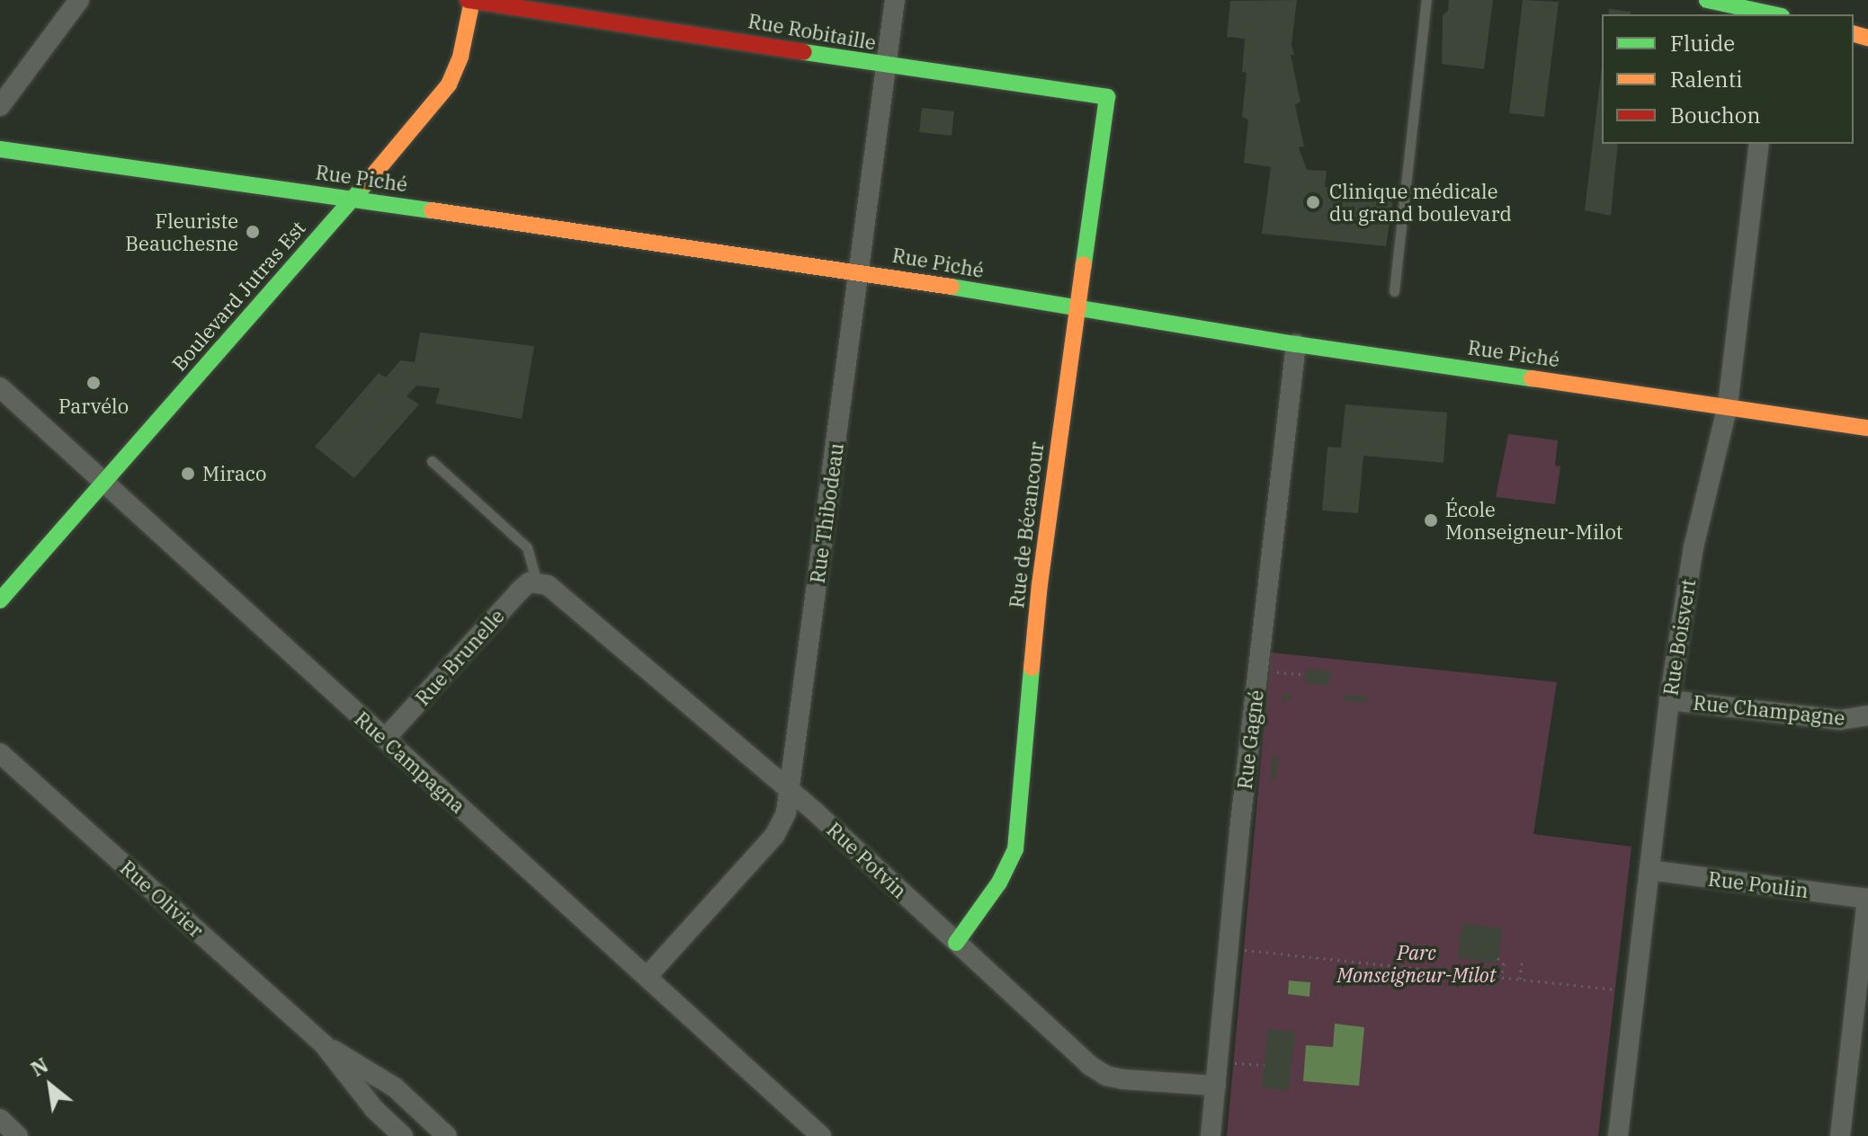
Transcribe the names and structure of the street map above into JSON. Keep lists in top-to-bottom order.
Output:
{
  "streets": {
    "street": [
      "Rue Robitaille",
      "Rue Piché",
      "Boulevard Jutras Est",
      "Rue Thibodeau",
      "Rue de Bécancour",
      "Rue Boisvert",
      "Rue Brunelle",
      "Rue Champagne",
      "Rue Gagné",
      "Rue Campagna",
      "Rue Potvin",
      "Rue Poulin",
      "Rue Olivier"
    ]
  },
  "crossings": [
    ["Rue Robitaille", "Boulevard Jutras Est"],
    ["Rue Robitaille", "Rue Thibodeau"],
    ["Rue Robitaille", "Rue de Bécancour"],
    ["Rue Piché", "Boulevard Jutras Est"],
    ["Rue Piché", "Rue Thibodeau"],
    ["Rue Piché", "Rue de Bécancour"],
    ["Rue Piché", "Rue Boisvert"],
    ["Rue Piché", "Rue Gagné"],
    ["Boulevard Jutras Est", "Rue Campagna"],
    ["Rue Thibodeau", "Rue Campagna"],
    ["Rue Thibodeau", "Rue Potvin"],
    ["Rue de Bécancour", "Rue Potvin"],
    ["Rue Boisvert", "Rue Champagne"],
    ["Rue Boisvert", "Rue Poulin"],
    ["Rue Brunelle", "Rue Campagna"],
    ["Rue Brunelle", "Rue Potvin"],
    ["Rue Gagné", "Rue Potvin"]
  ],
  "parks": ["Parc Monseigneur-Milot"],
  "places": [
    "Clinique médicale du grand boulevard",
    "Fleuriste Beauchesne",
    "Parvélo",
    "Miraco",
    "École Monseigneur-Milot"
  ],
  "legend": ["Fluide", "Ralenti", "Bouchon"],
  "north": "top left"
}
